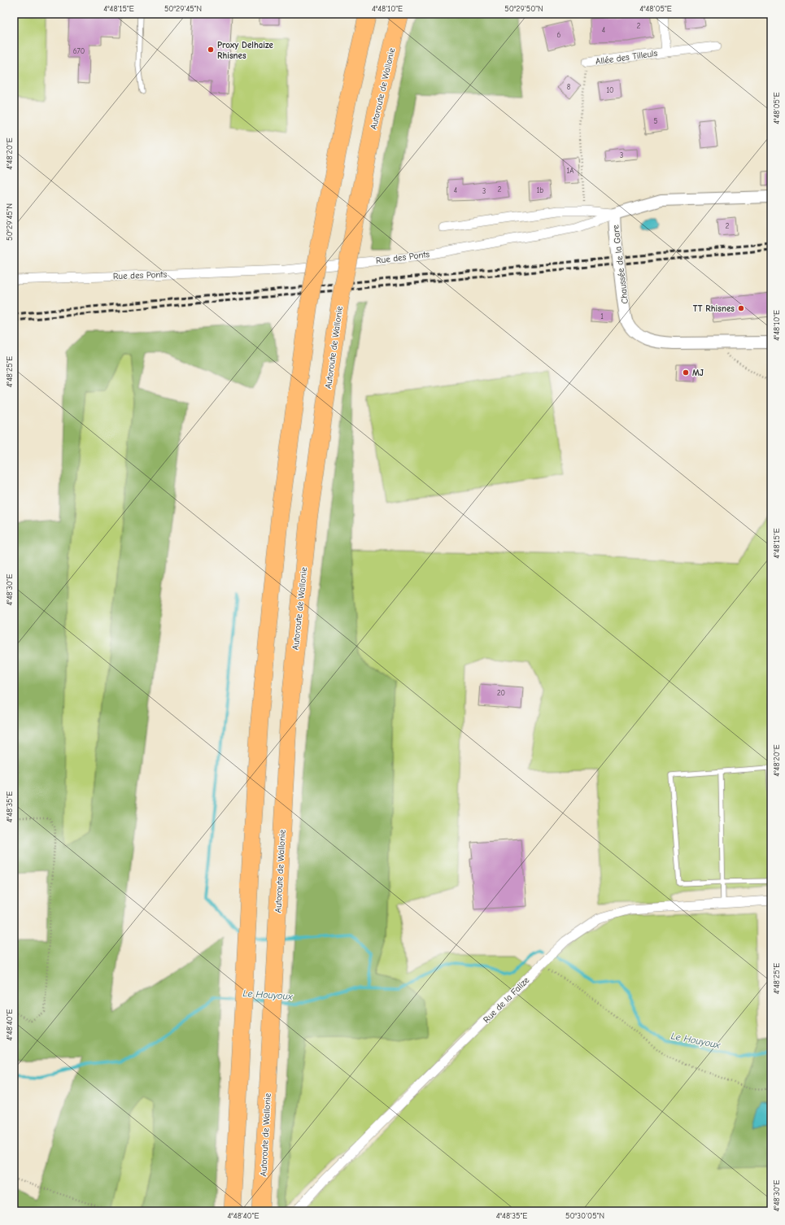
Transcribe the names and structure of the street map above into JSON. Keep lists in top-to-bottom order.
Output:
{
  "streets": {
    "highway": ["Autoroute de Wallonie"],
    "street": [
      "Allée des Tilleuls",
      "Rue des Ponts",
      "Chaussée de la Gare",
      "Rue de la Falize"
    ]
  },
  "crossings": [
    ["Rue des Ponts", "Chaussée de la Gare"]
  ],
  "water": ["Le Houyoux"],
  "places": ["Proxy Delhaize Rhisnes", "TT Rhisnes", "MJ"],
  "house_numbers": [
    "2",
    "4",
    "6",
    "670",
    "8",
    "10",
    "5",
    "3",
    "1A",
    "2",
    "4",
    "1b",
    "3",
    "2",
    "1",
    "20"
  ],
  "coordinates": [
    "4°48'15\"E",
    "50°29'45\"N",
    "4°48'10\"E",
    "50°29'50\"N",
    "4°48'05\"E",
    "4°48'20\"E",
    "4°48'25\"E",
    "4°48'30\"E",
    "4°48'35\"E",
    "4°48'40\"E",
    "50°30'05\"N"
  ]
}
